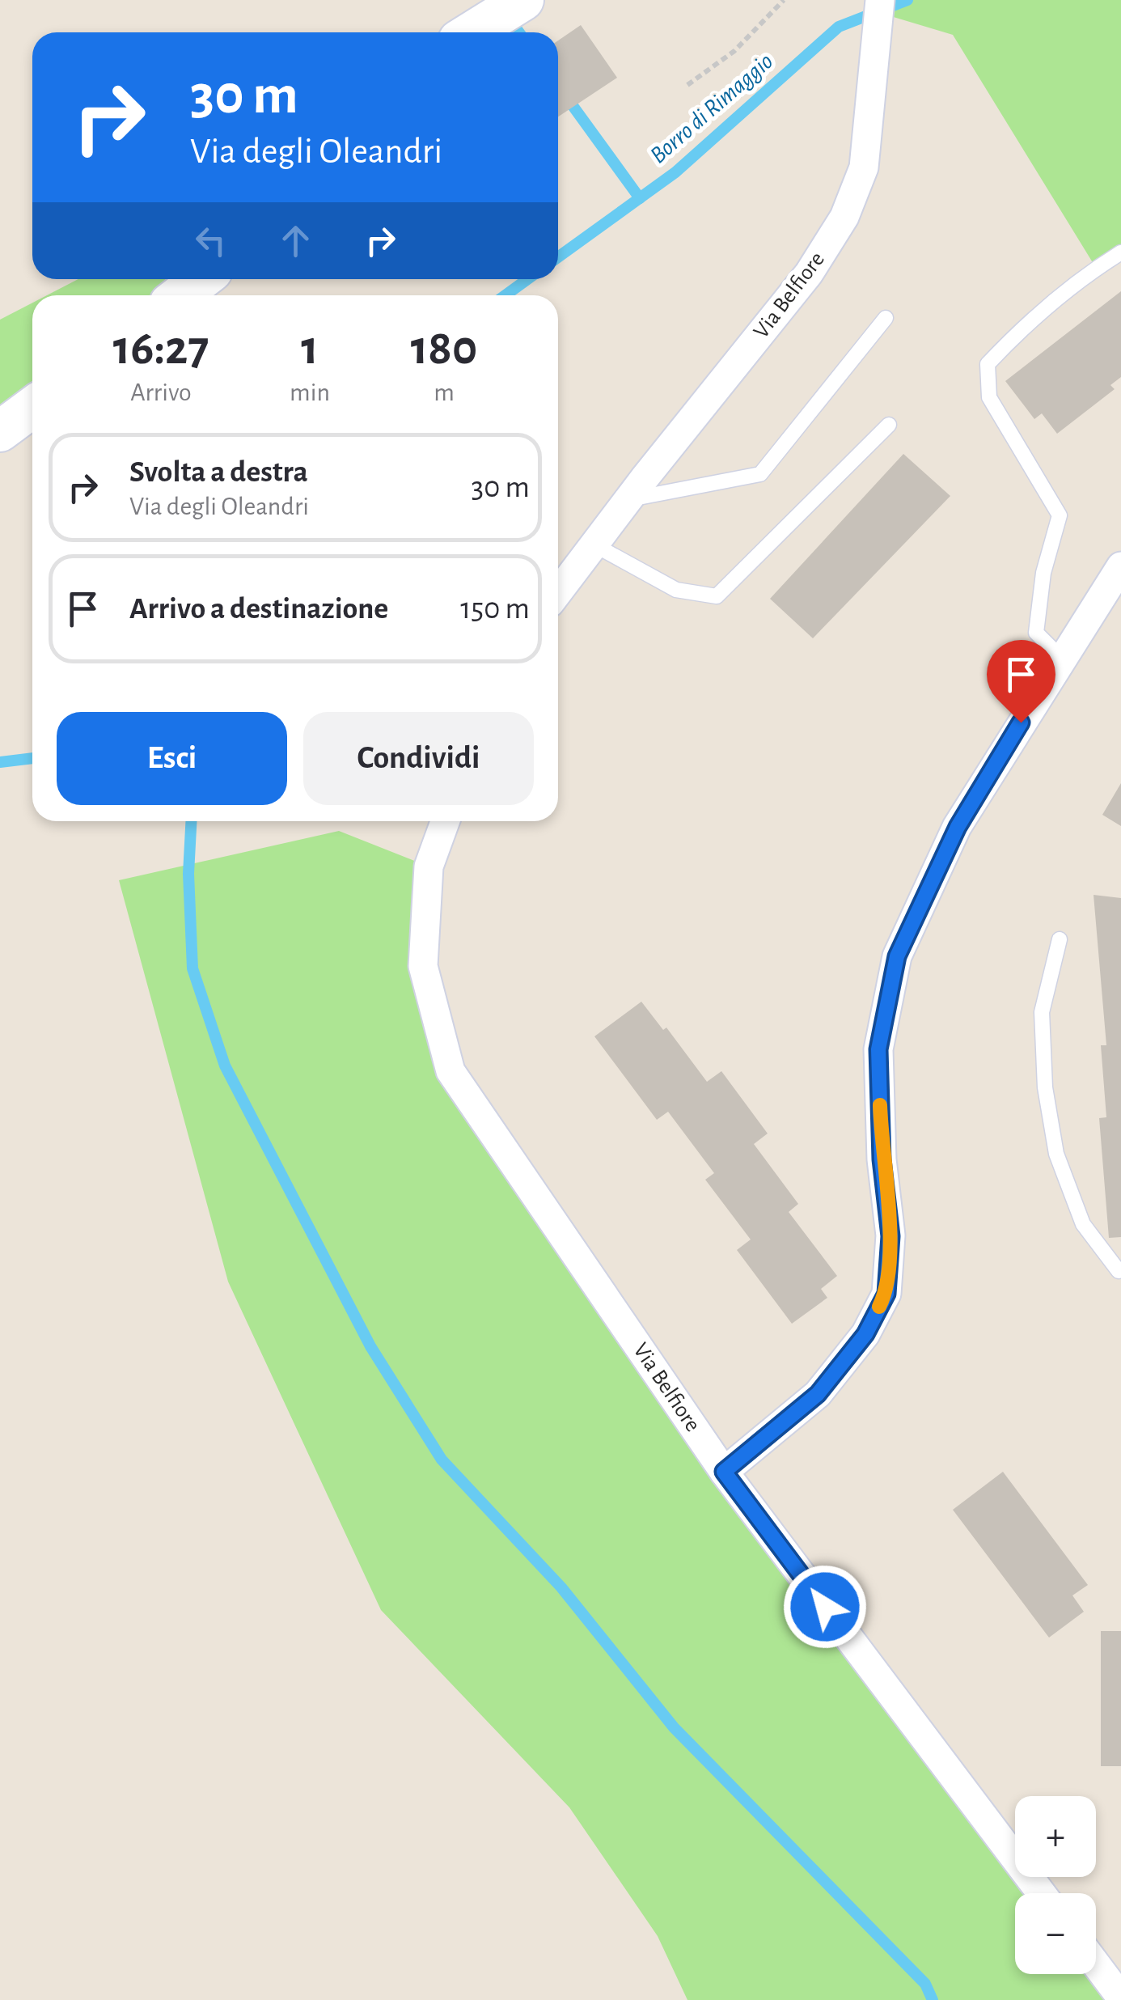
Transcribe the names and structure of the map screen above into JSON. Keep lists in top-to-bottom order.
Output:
{
  "streets": {
    "street": ["Via Belfiore"]
  },
  "water": ["Borro di Rimaggio"],
  "page": {
    "turn": ["30 m", "Via degli Oleandri"],
    "eta": [
      "16:27",
      "Arrivo",
      "1",
      "min",
      "180",
      "m"
    ],
    "list": [
      {
        "name": "Svolta a destra",
        "note": "Via degli Oleandri",
        "value": "30 m"
      },
      {
        "name": "Arrivo a destinazione",
        "value": "150 m"
      }
    ],
    "buttons": ["Esci", "Condividi"],
    "map_buttons": ["+", "−"]
  }
}
